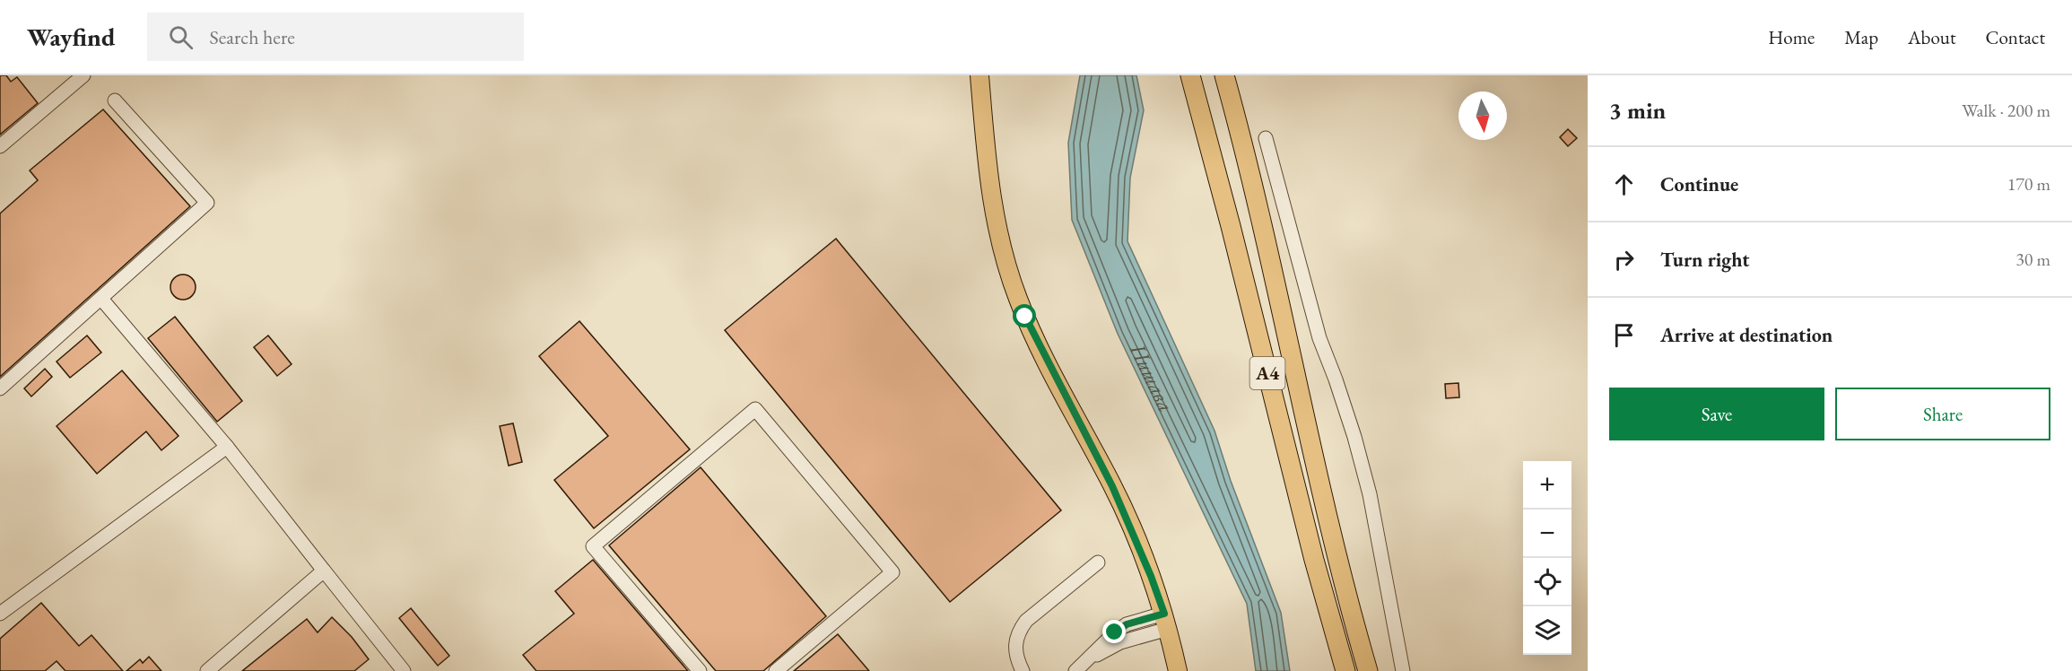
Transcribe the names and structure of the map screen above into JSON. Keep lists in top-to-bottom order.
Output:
{
  "streets": {
    "highway": ["A4"]
  },
  "water": ["Нишава"],
  "north": "bottom",
  "page": {
    "header": "Wayfind",
    "search": "Search here",
    "nav": [
      "Home",
      "Map",
      "About",
      "Contact"
    ],
    "heading": ["3 min", "Walk · 200 m"],
    "list": [
      ["Continue", "170 m"],
      ["Turn right", "30 m"],
      "Arrive at destination"
    ],
    "buttons": ["Save", "Share"],
    "map_buttons": ["+", "−"]
  }
}
